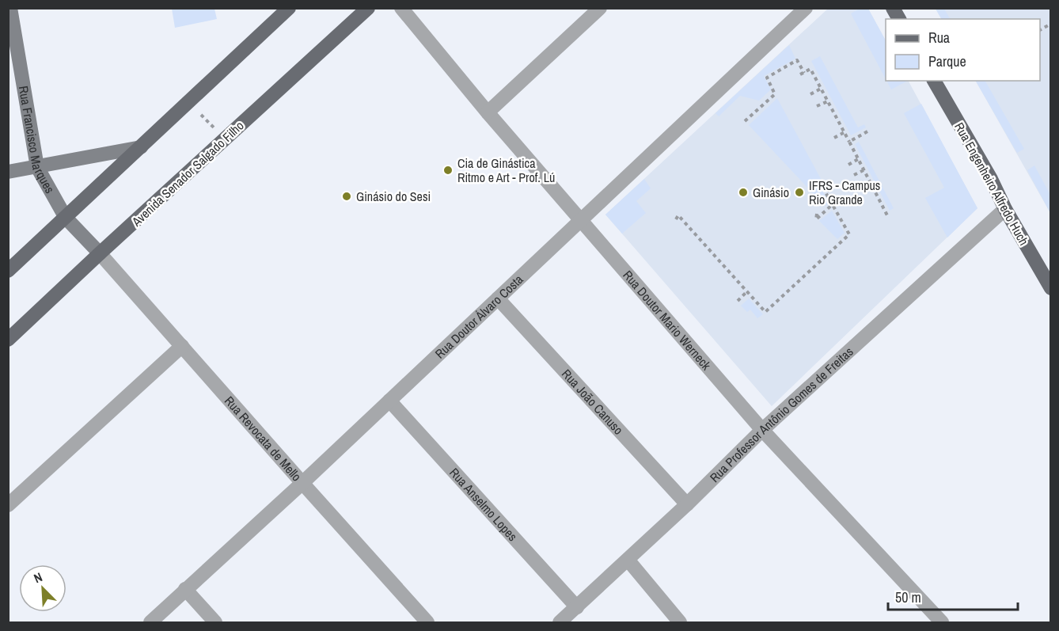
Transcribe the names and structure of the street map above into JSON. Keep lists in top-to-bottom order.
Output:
{
  "streets": {
    "main road": ["Avenida Senador Salgado Filho", "Rua Engenheiro Alfredo Huch"],
    "street": [
      "Rua Francisco Marques",
      "Rua Doutor Álvaro Costa",
      "Rua Doutor Mario Werneck",
      "Rua João Canuso",
      "Rua Professor Antônio Gomes de Freitas",
      "Rua Revocata de Mello",
      "Rua Anselmo Lopes"
    ]
  },
  "crossings": [
    ["Rua Francisco Marques", "Avenida Senador Salgado Filho"],
    ["Rua Francisco Marques", "Rua Revocata de Mello"],
    ["Avenida Senador Salgado Filho", "Rua Revocata de Mello"],
    ["Rua Engenheiro Alfredo Huch", "Rua Professor Antônio Gomes de Freitas"],
    ["Rua Doutor Álvaro Costa", "Rua Doutor Mario Werneck"],
    ["Rua Doutor Álvaro Costa", "Rua João Canuso"],
    ["Rua Doutor Álvaro Costa", "Rua Revocata de Mello"],
    ["Rua Doutor Álvaro Costa", "Rua Anselmo Lopes"],
    ["Rua Doutor Mario Werneck", "Rua Professor Antônio Gomes de Freitas"],
    ["Rua João Canuso", "Rua Professor Antônio Gomes de Freitas"],
    ["Rua Professor Antônio Gomes de Freitas", "Rua Anselmo Lopes"]
  ],
  "places": [
    "Cia de Ginástica Ritmo e Art - Prof. Lú",
    "Ginásio",
    "IFRS - Campus Rio Grande",
    "Ginásio do Sesi"
  ],
  "legend": ["Rua", "Parque"],
  "scale_bar": "50 m",
  "north": "top left"
}
